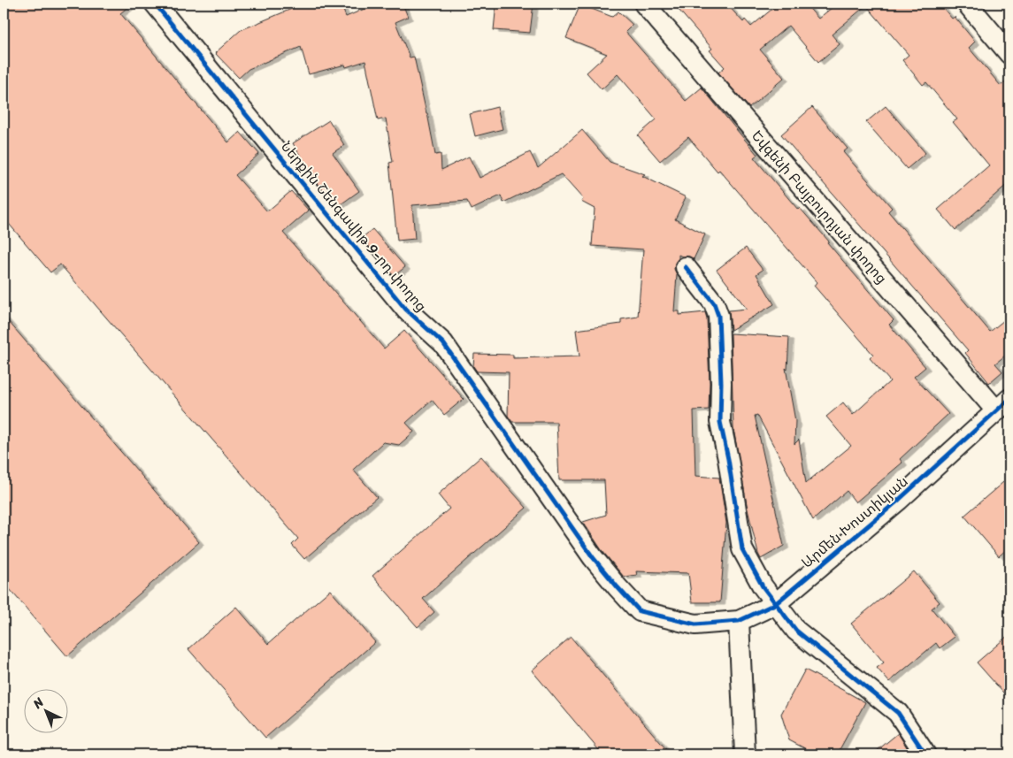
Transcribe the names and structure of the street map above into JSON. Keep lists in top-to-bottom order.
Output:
{
  "streets": {
    "street": ["Եվգենի Բայբուրդյան փողոց", "Ներքին Շենգավիթ 9-րդ փողոց", "Արմեն Խոստիկյան"]
  },
  "crossings": [
    ["Եվգենի Բայբուրդյան փողոց", "Արմեն Խոստիկյան"],
    ["Ներքին Շենգավիթ 9-րդ փողոց", "Արմեն Խոստիկյան"]
  ],
  "north": "top left"
}
